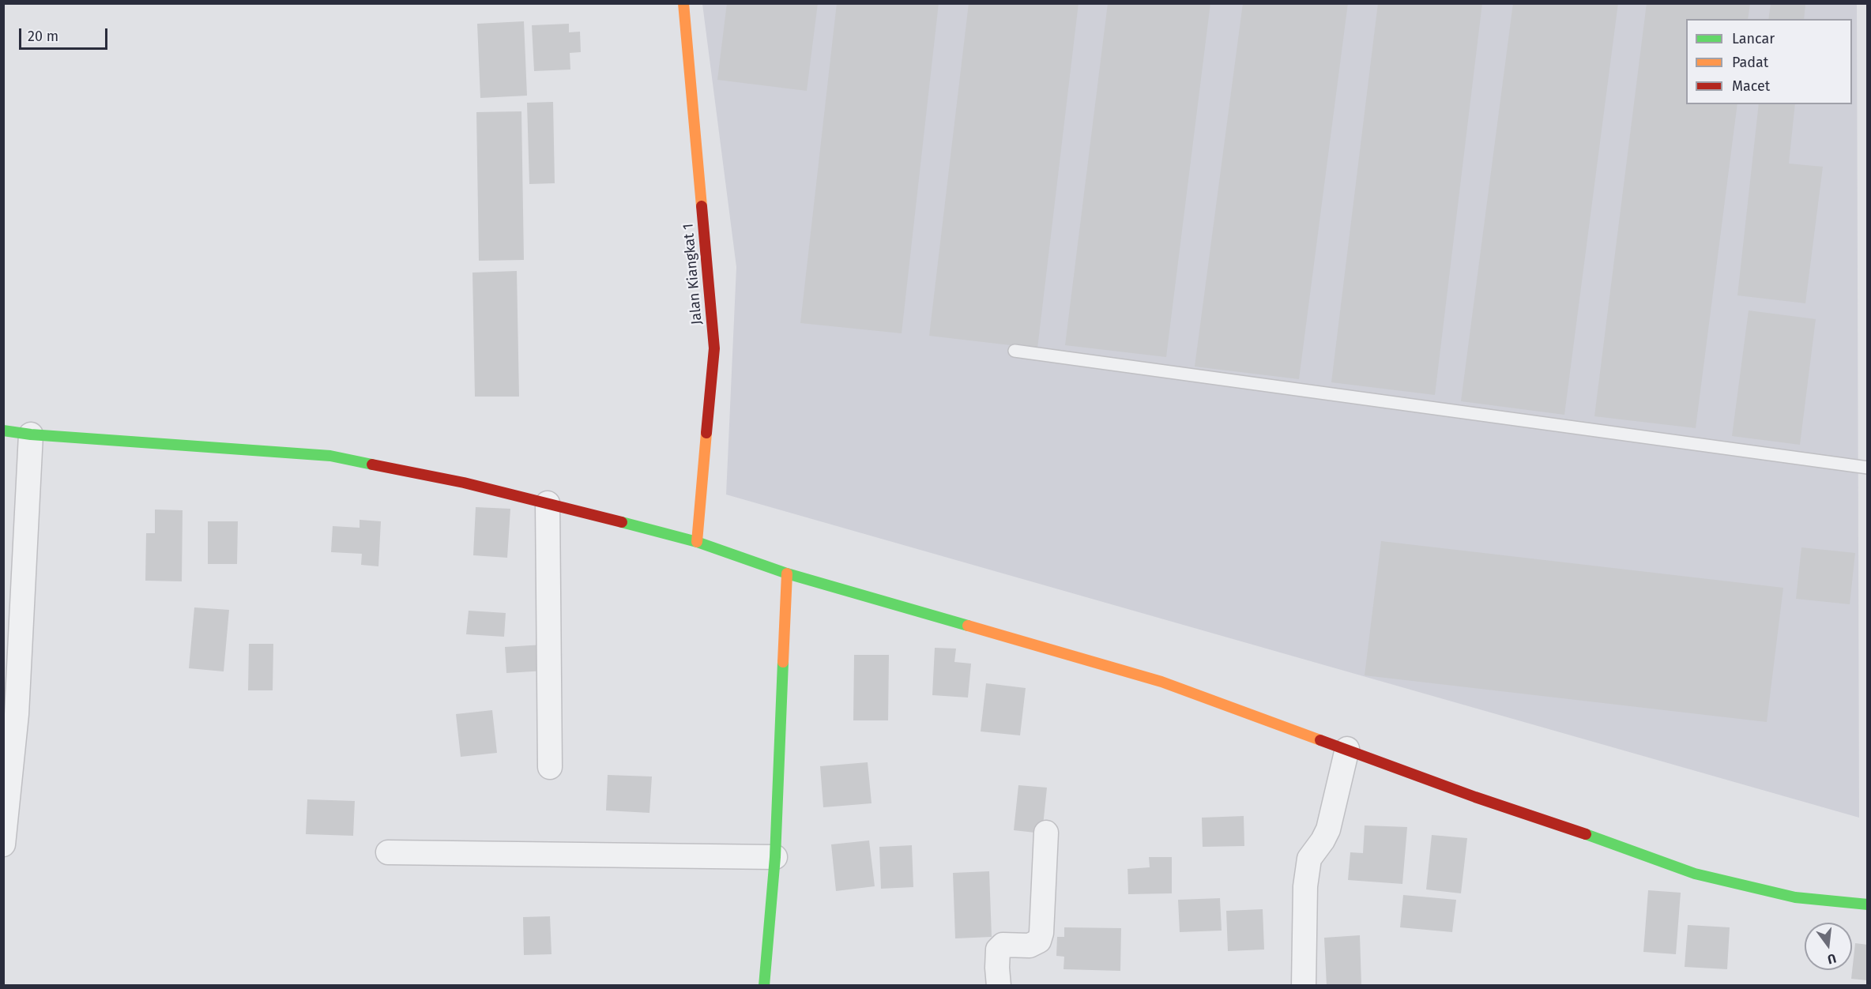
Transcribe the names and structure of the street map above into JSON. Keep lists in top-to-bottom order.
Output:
{
  "streets": {
    "street": ["Jalan Kiangkat 1"]
  },
  "legend": ["Lancar", "Padat", "Macet"],
  "scale_bar": "20 m",
  "north": "bottom"
}
